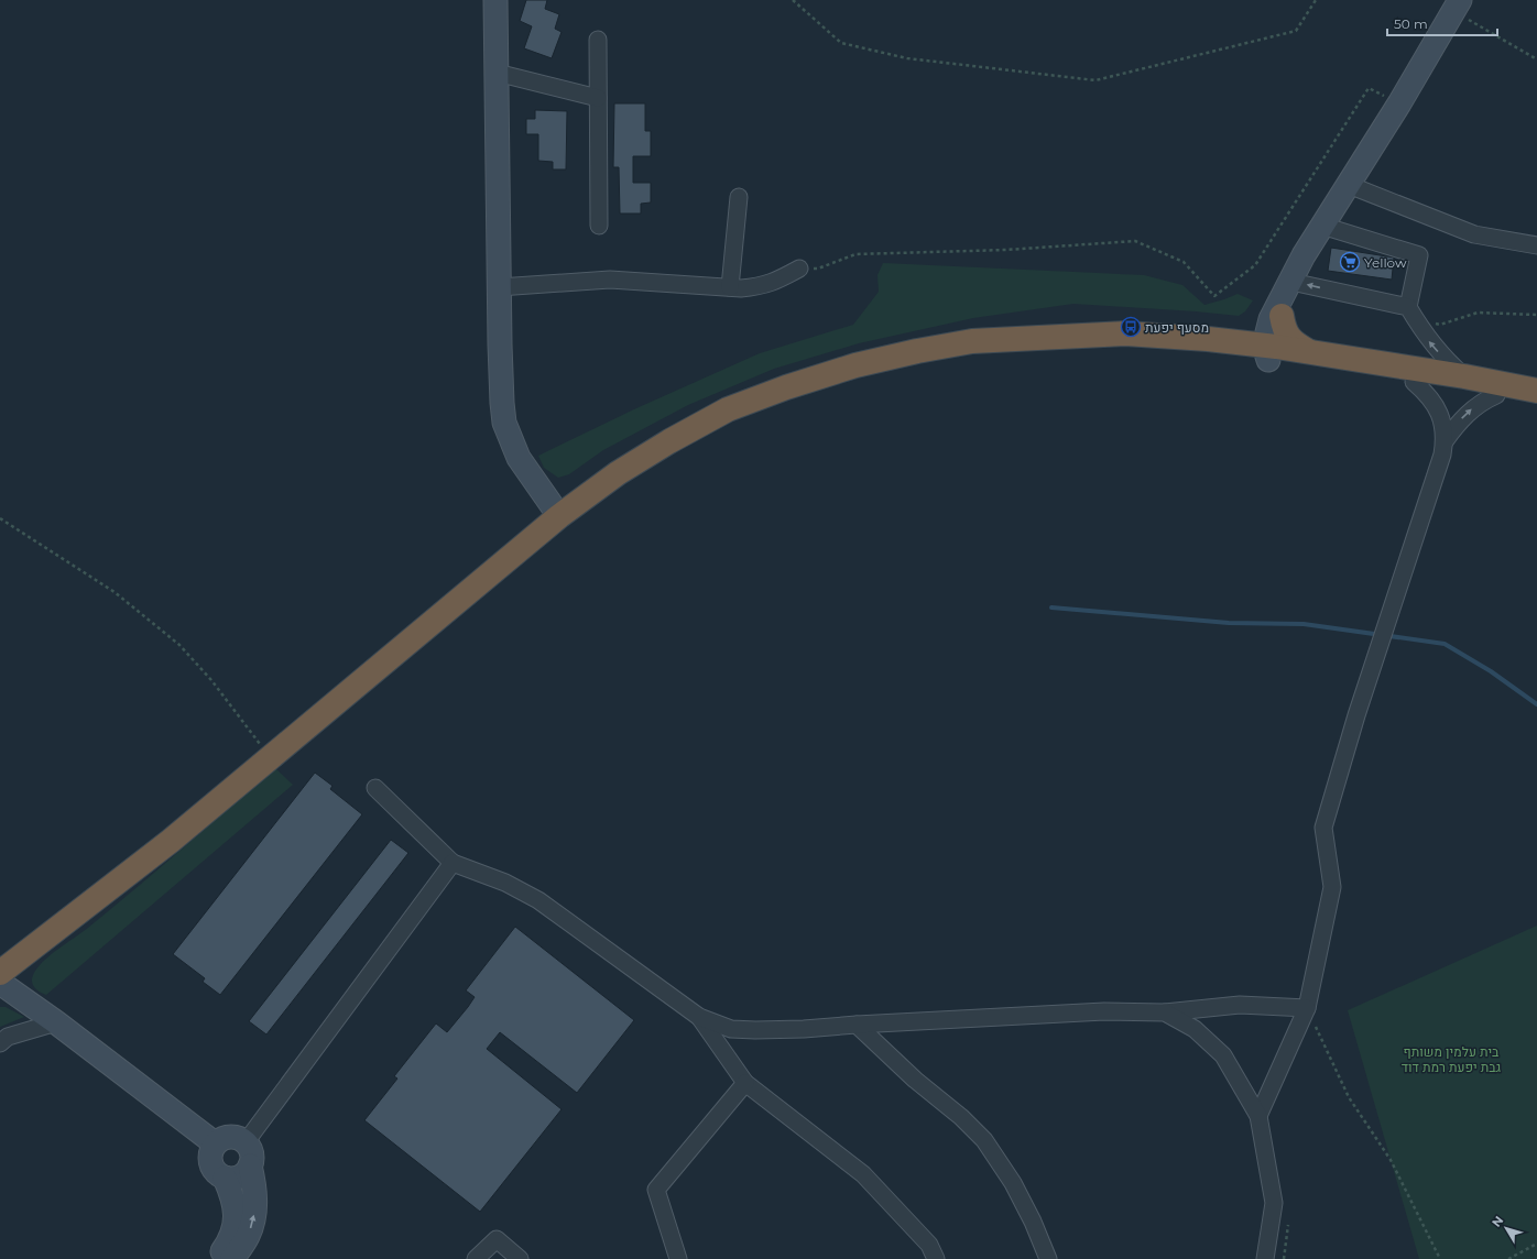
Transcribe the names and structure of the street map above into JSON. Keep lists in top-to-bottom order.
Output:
{
  "parks": ["בית עלמין משותף גבת יפעת רמת דוד"],
  "places": {
    "supermarket": ["Yellow"],
    "bus stop": ["מסעף יפעת"]
  },
  "scale_bar": "50 m",
  "north": "top left"
}
